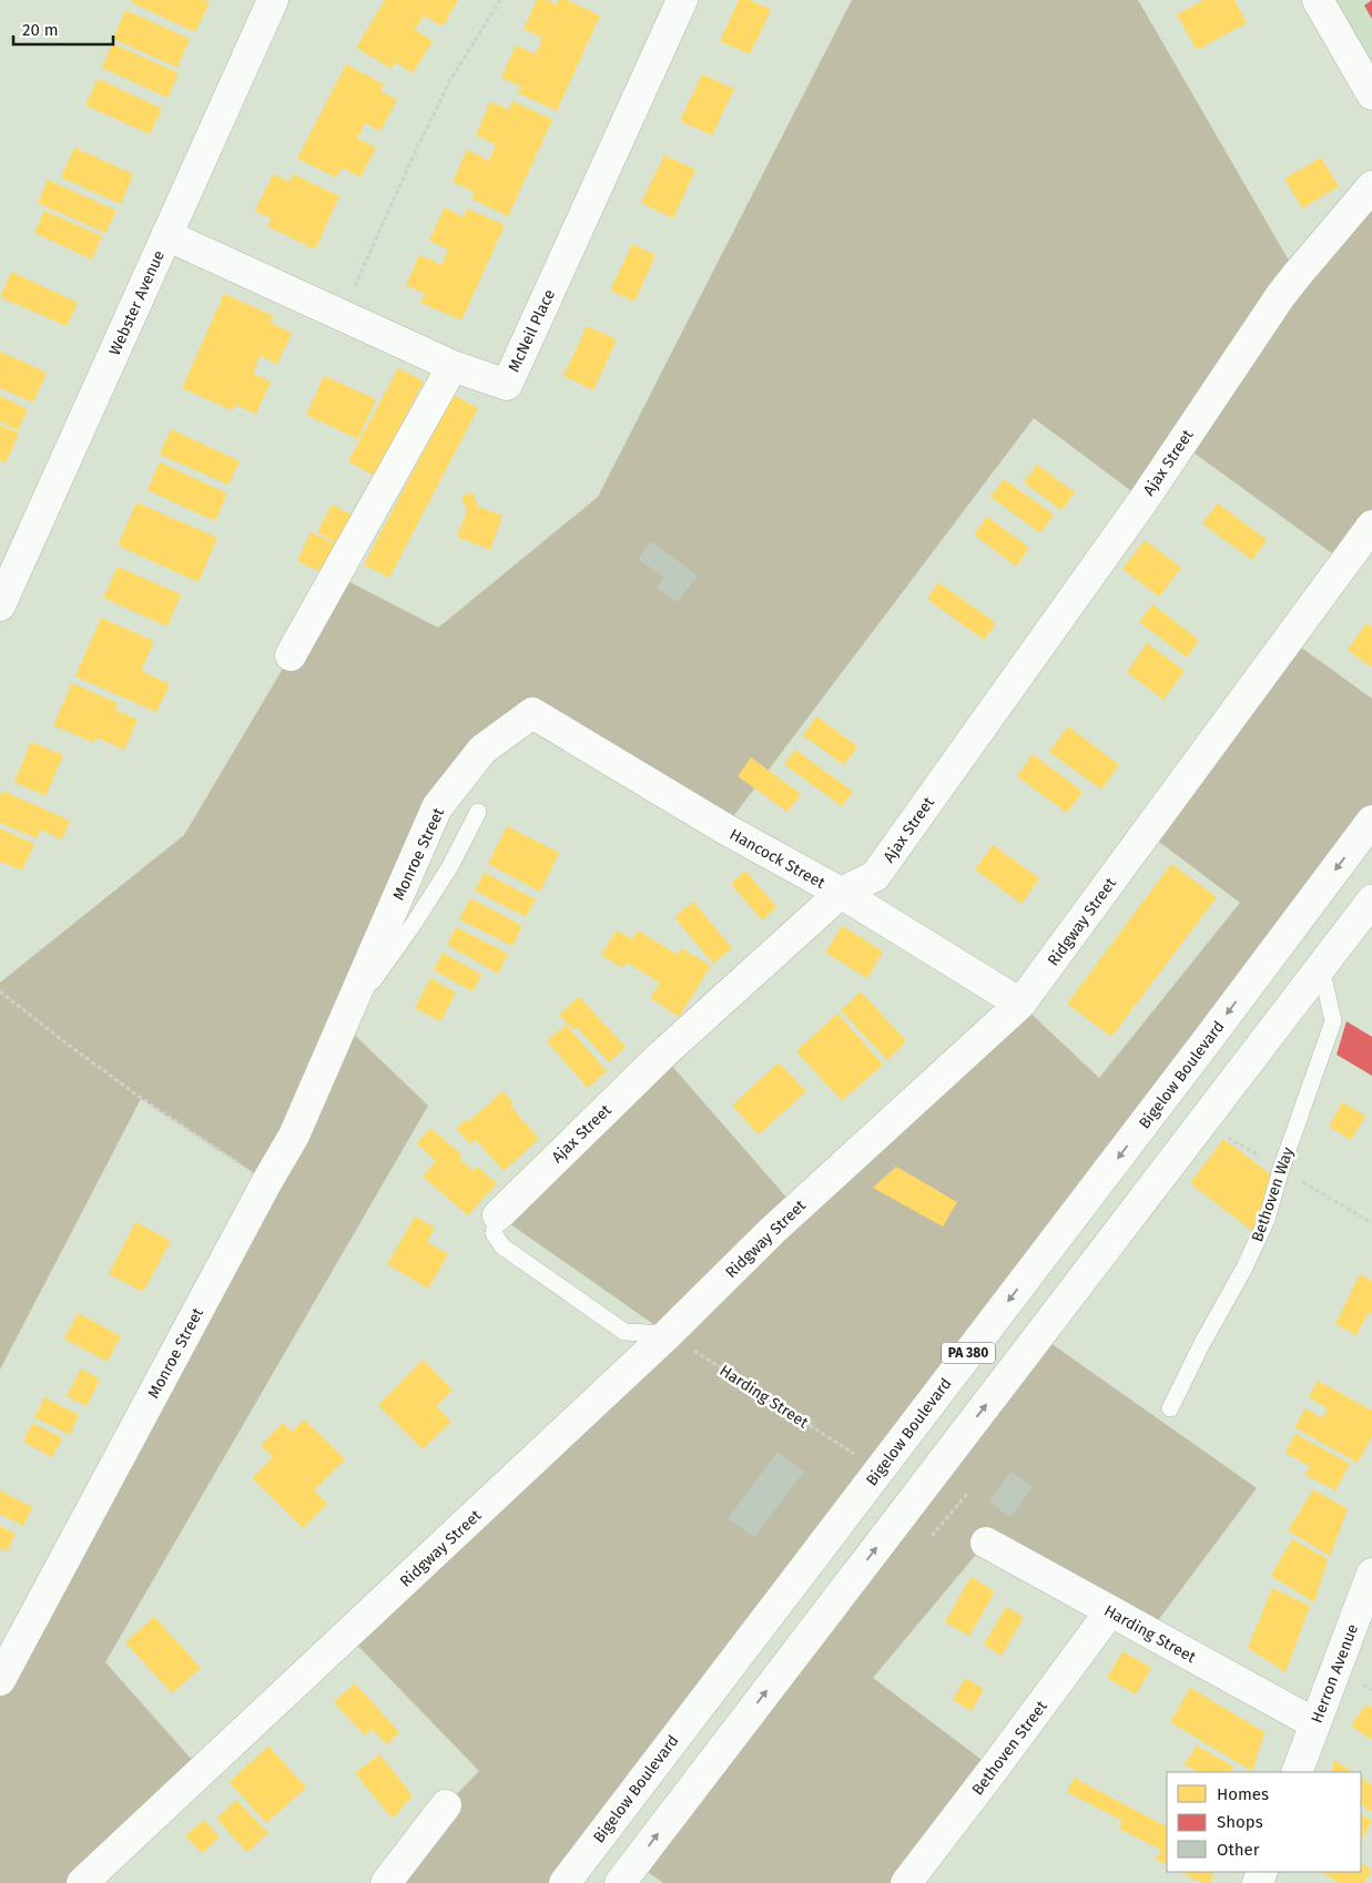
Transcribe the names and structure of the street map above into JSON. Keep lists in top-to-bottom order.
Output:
{
  "streets": {
    "street": [
      "Webster Avenue",
      "McNeil Place",
      "Ajax Street",
      "Monroe Street",
      "Hancock Street",
      "Ridgway Street",
      "Bigelow Boulevard",
      "PA 380",
      "Harding Street",
      "Herron Avenue",
      "Bethoven Street"
    ],
    "lane": ["Bethoven Way"]
  },
  "crossings": [
    ["Webster Avenue", "McNeil Place"],
    ["Ajax Street", "Hancock Street"],
    ["Ajax Street", "Ridgway Street"],
    ["Ajax Street", "Harding Street"],
    ["Monroe Street", "Hancock Street"],
    ["Hancock Street", "Ridgway Street"],
    ["Ridgway Street", "Harding Street"],
    ["Bethoven Way", "PA 380"],
    ["Harding Street", "Herron Avenue"],
    ["Harding Street", "Bethoven Street"]
  ],
  "legend": ["Homes", "Shops", "Other"],
  "scale_bar": "20 m"
}
